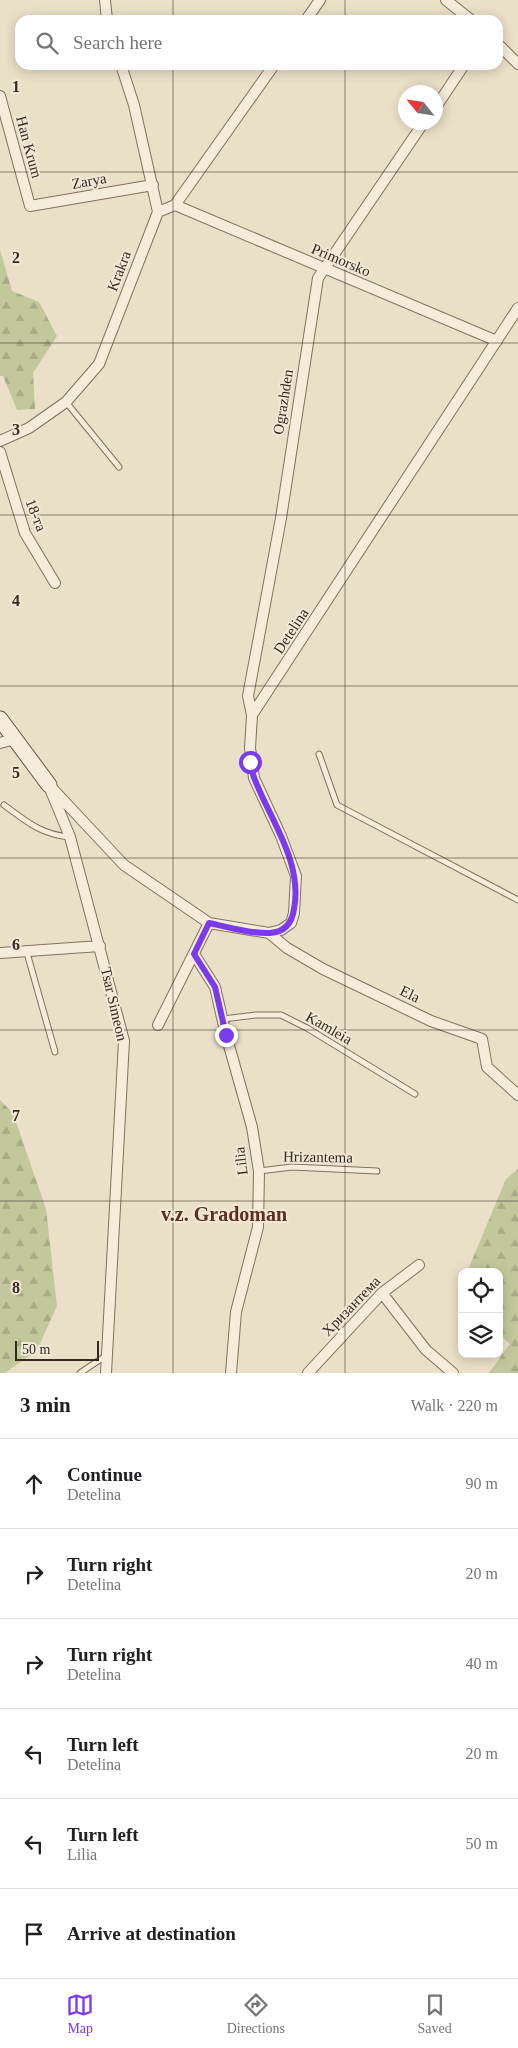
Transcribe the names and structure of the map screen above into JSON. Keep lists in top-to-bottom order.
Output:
{
  "streets": {
    "street": [
      "Han Krum",
      "Zarya",
      "Primorsko",
      "Krakra",
      "Ograzhden",
      "18-та",
      "Detelina",
      "Ela",
      "Tsar Simeon",
      "Lilia",
      "Хризантема"
    ],
    "lane": ["Kamleia", "Hrizantema"]
  },
  "crossings": [
    ["Han Krum", "Zarya"],
    ["Primorsko", "Ograzhden"],
    ["Primorsko", "Detelina"],
    ["Ograzhden", "Detelina"],
    ["Detelina", "Ela"],
    ["Kamleia", "Lilia"],
    ["Hrizantema", "Lilia"]
  ],
  "districts": ["v.z. Gradoman"],
  "scale_bar": "50 m",
  "north": "top left",
  "page": {
    "search": "Search here",
    "scale": "50 m",
    "heading": ["3 min", "Walk · 220 m"],
    "list": [
      ["Continue", "Detelina", "90 m"],
      ["Turn right", "Detelina", "20 m"],
      ["Turn right", "Detelina", "40 m"],
      ["Turn left", "Detelina", "20 m"],
      ["Turn left", "Lilia", "50 m"],
      "Arrive at destination"
    ],
    "nav": ["Map", "Directions", "Saved"]
  },
  "grid": {
    "rows": [
      "1",
      "2",
      "3",
      "4",
      "5",
      "6",
      "7",
      "8"
    ]
  }
}
